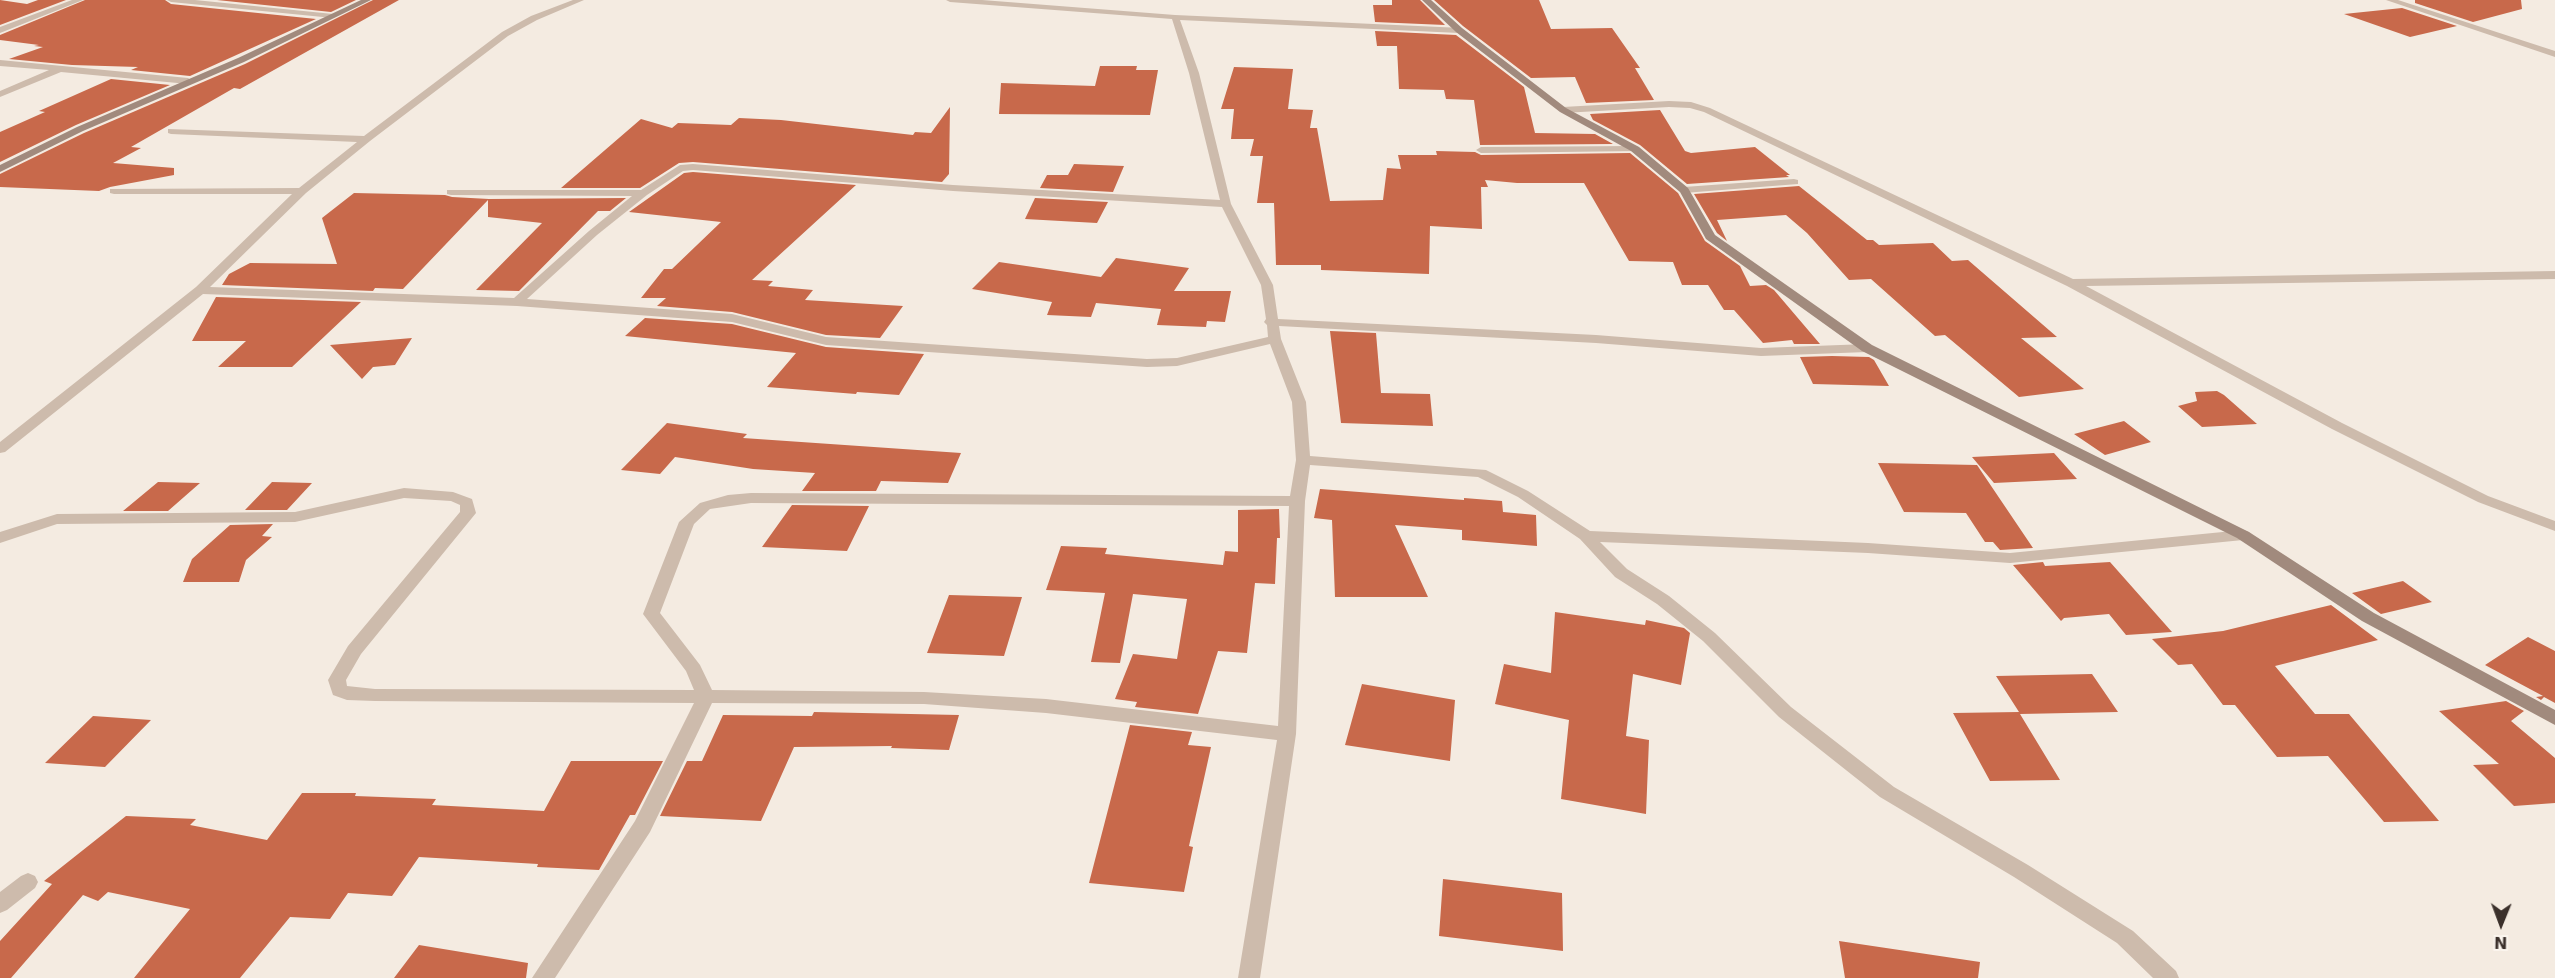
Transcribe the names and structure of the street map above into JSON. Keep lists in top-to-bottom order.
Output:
{
  "north": "bottom"
}
